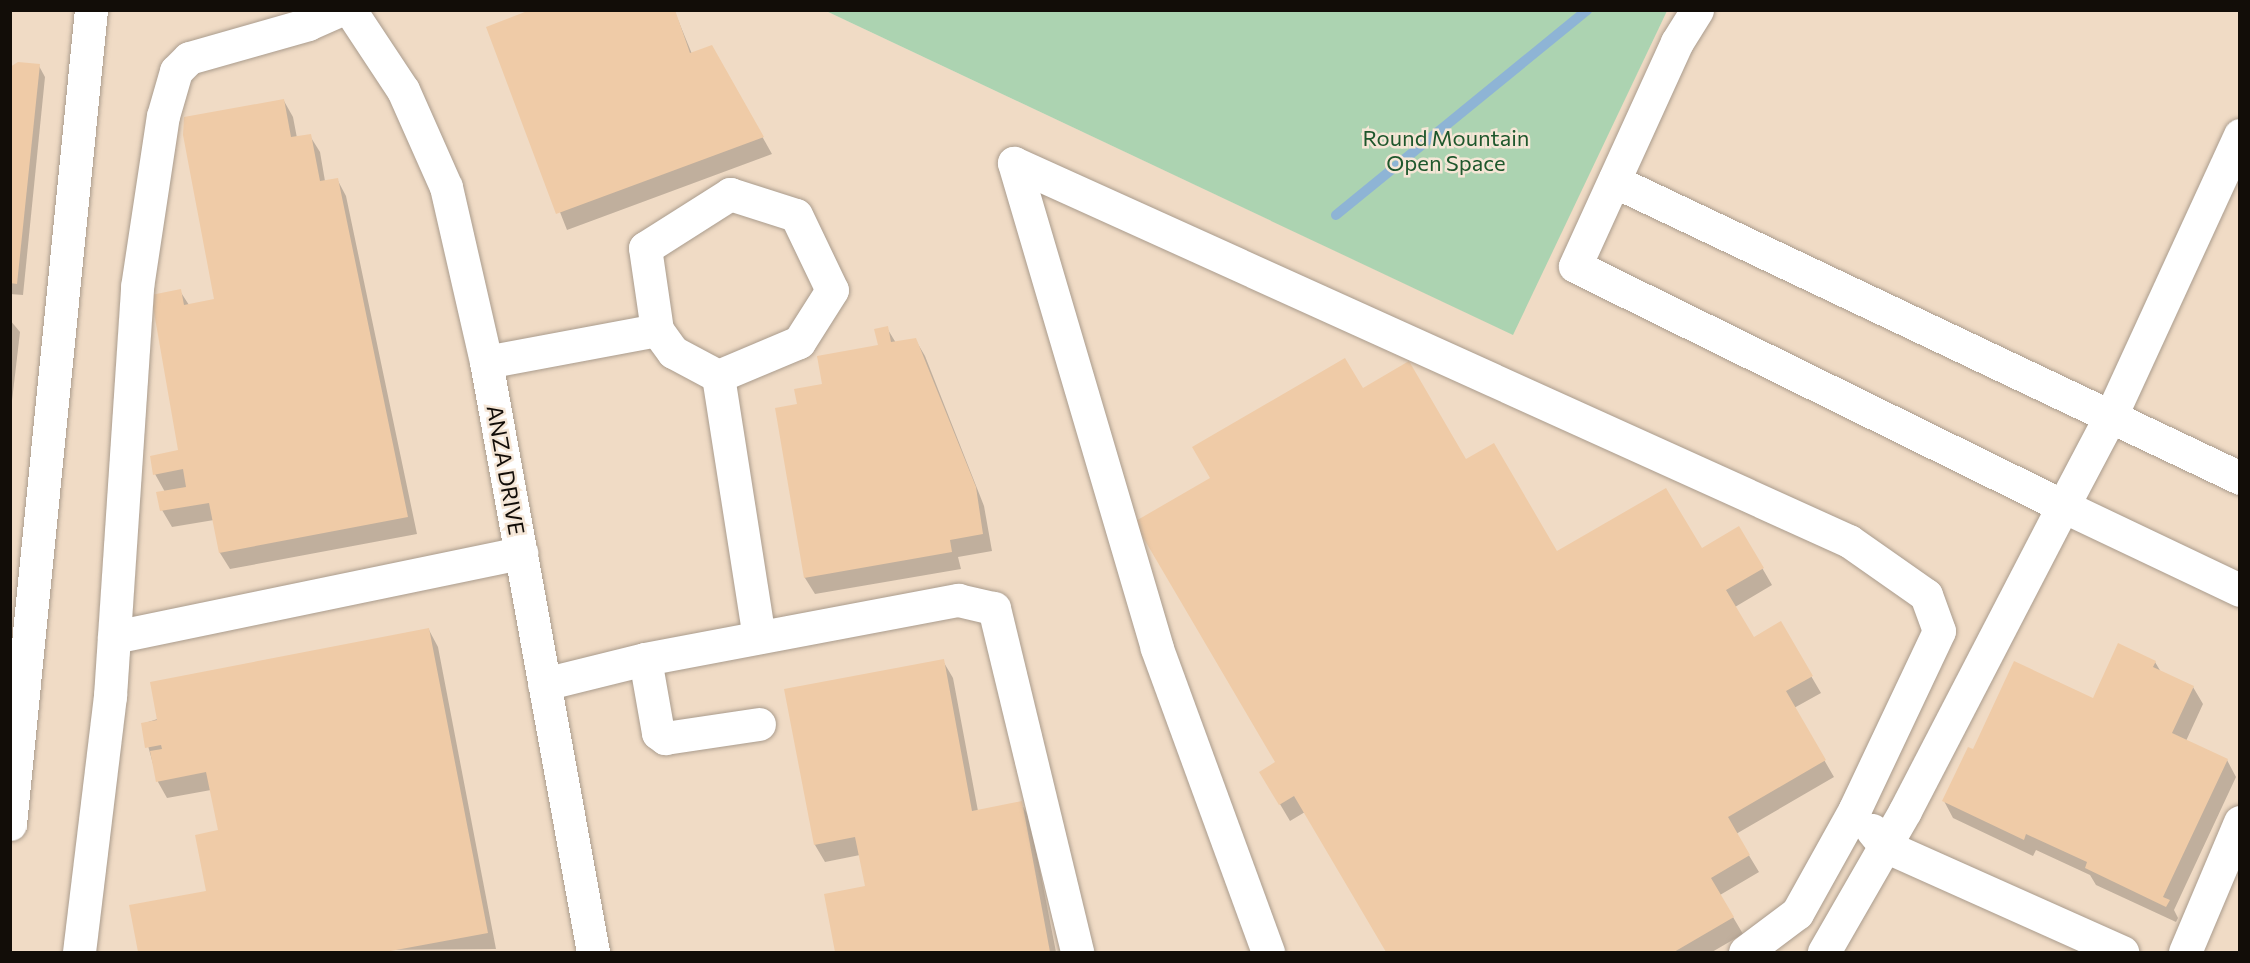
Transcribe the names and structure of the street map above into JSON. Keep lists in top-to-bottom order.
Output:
{
  "streets": {
    "street": ["ANZA DRIVE"]
  },
  "parks": ["Round Mountain Open Space"]
}
